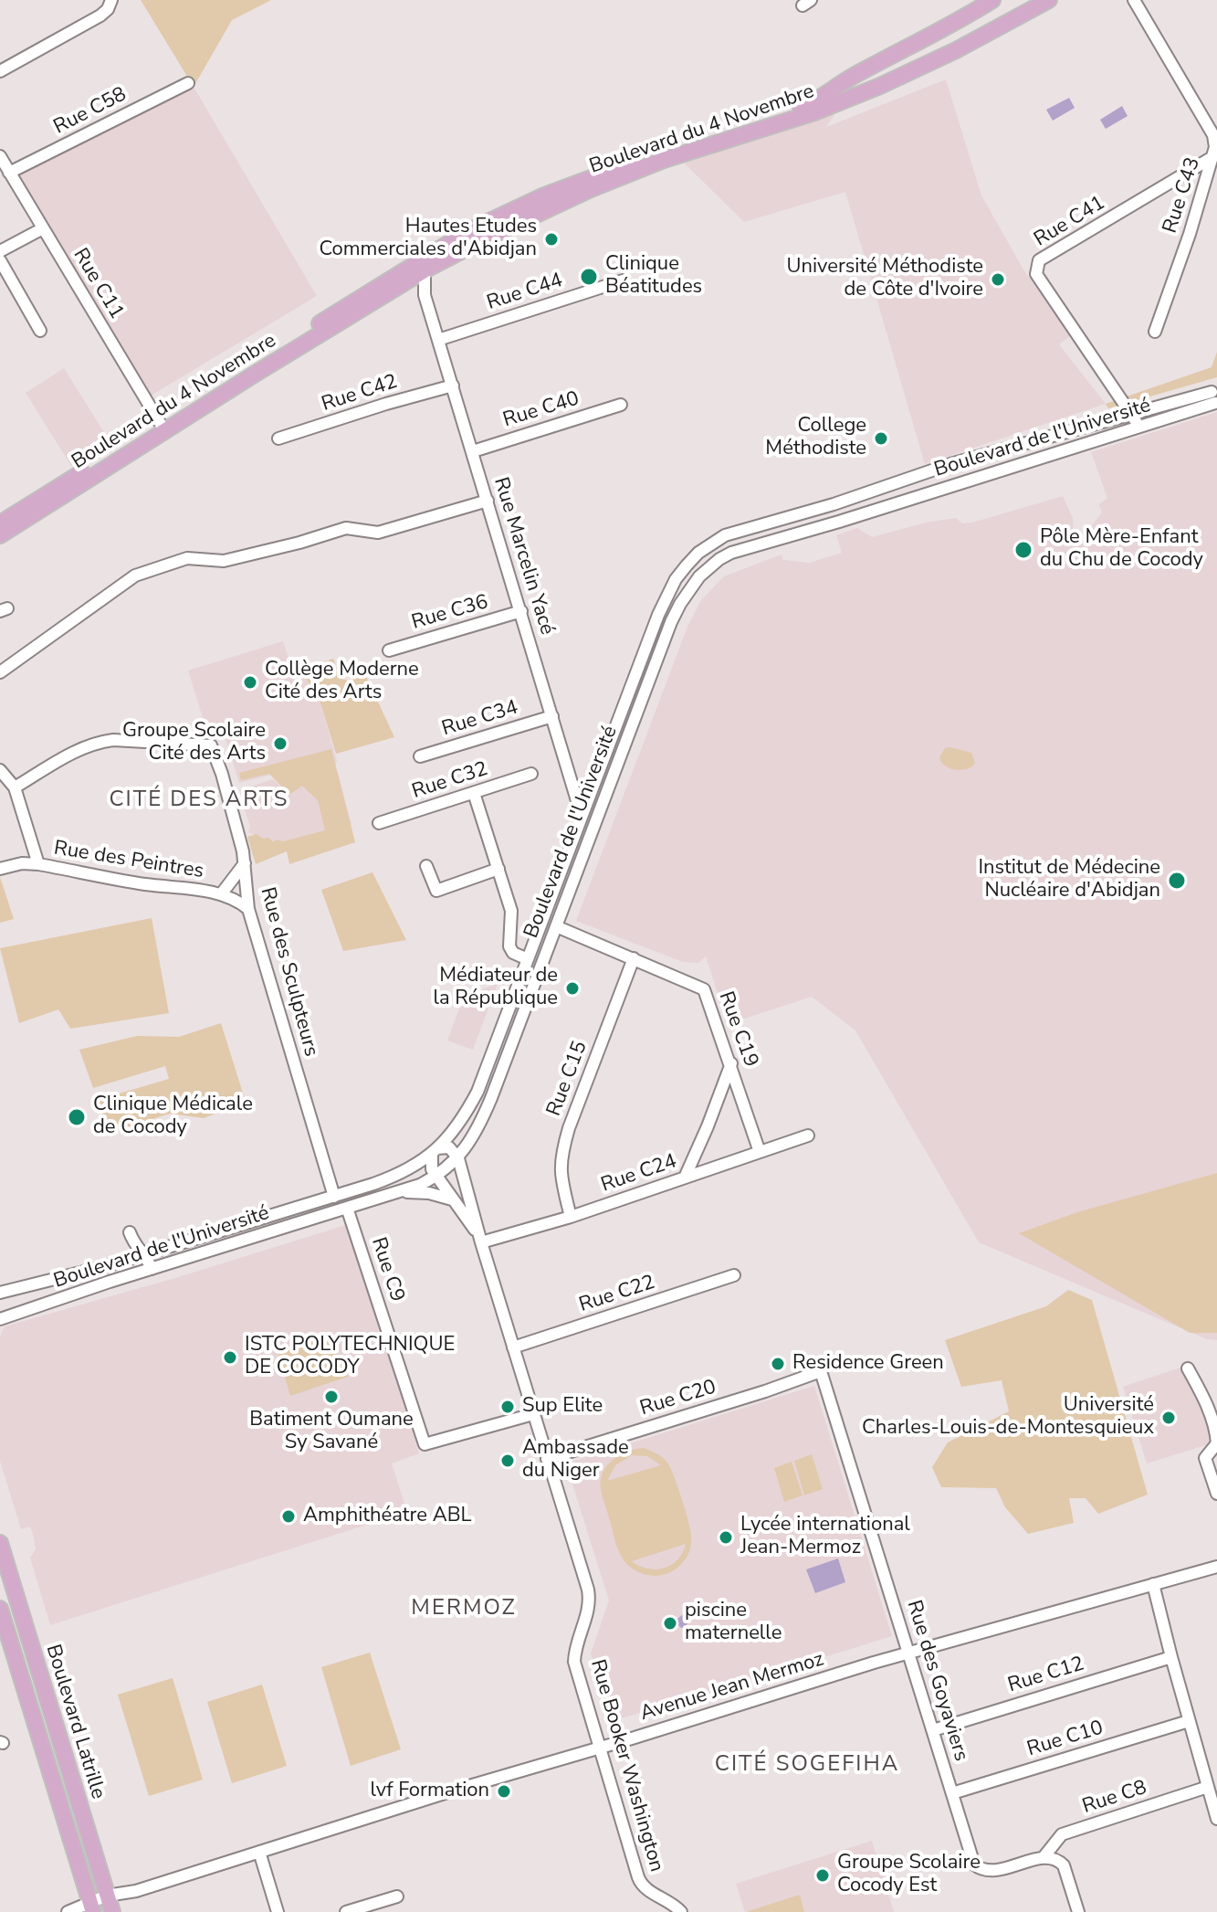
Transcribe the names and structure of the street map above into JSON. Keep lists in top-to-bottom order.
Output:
{
  "streets": {
    "main road": ["Boulevard du 4 Novembre", "Boulevard Latrille"],
    "street": [
      "Rue C58",
      "Rue C43",
      "Rue C41",
      "Rue C11",
      "Rue C44",
      "Rue C42",
      "Rue C40",
      "Boulevard de l'Université",
      "Rue Marcelin Yacé",
      "Rue C36",
      "Rue C34",
      "Rue C32",
      "Rue des Peintres",
      "Rue des Sculpteurs",
      "Rue C19",
      "Rue C15",
      "Rue C24",
      "Rue C9",
      "Rue C22",
      "Rue C20",
      "Rue C12",
      "Rue des Goyaviers",
      "Avenue Jean Mermoz",
      "Rue C10",
      "Rue Booker Washington",
      "Rue C8"
    ]
  },
  "crossings": [
    ["Rue C58", "Rue C11"],
    ["Boulevard du 4 Novembre", "Rue C11"],
    ["Boulevard du 4 Novembre", "Rue Marcelin Yacé"],
    ["Rue C43", "Rue C41"],
    ["Rue C41", "Boulevard de l'Université"],
    ["Rue C44", "Rue Marcelin Yacé"],
    ["Rue C42", "Rue Marcelin Yacé"],
    ["Rue C40", "Rue Marcelin Yacé"],
    ["Boulevard de l'Université", "Rue Marcelin Yacé"],
    ["Boulevard de l'Université", "Rue des Sculpteurs"],
    ["Boulevard de l'Université", "Rue C19"],
    ["Boulevard de l'Université", "Rue C9"],
    ["Boulevard de l'Université", "Rue Booker Washington"],
    ["Rue Marcelin Yacé", "Rue C36"],
    ["Rue Marcelin Yacé", "Rue C34"],
    ["Rue des Peintres", "Rue des Sculpteurs"],
    ["Rue C19", "Rue C15"],
    ["Rue C19", "Rue C24"],
    ["Rue C15", "Rue C24"],
    ["Rue C24", "Rue Booker Washington"],
    ["Rue C9", "Rue Booker Washington"],
    ["Rue C22", "Rue Booker Washington"],
    ["Rue C20", "Rue des Goyaviers"],
    ["Rue C20", "Rue Booker Washington"],
    ["Rue C12", "Rue des Goyaviers"],
    ["Rue des Goyaviers", "Avenue Jean Mermoz"],
    ["Rue des Goyaviers", "Rue C10"],
    ["Rue des Goyaviers", "Rue C8"],
    ["Avenue Jean Mermoz", "Boulevard Latrille"],
    ["Avenue Jean Mermoz", "Rue Booker Washington"]
  ],
  "districts": ["CITÉ DES ARTS", "MERMOZ", "CITÉ SOGEFIHA"],
  "places": [
    "Hautes Etudes Commerciales d'Abidjan",
    "Clinique Béatitudes",
    "Université Méthodiste de Côte d'Ivoire",
    "College Méthodiste",
    "Pôle Mère-Enfant du Chu de Cocody",
    "Collège Moderne Cité des Arts",
    "Groupe Scolaire Cité des Arts",
    "Institut de Médecine Nucléaire d'Abidjan",
    "Médiateur de la République",
    "Clinique Médicale de Cocody",
    "ISTC POLYTECHNIQUE DE COCODY",
    "Residence Green",
    "Batiment Oumane Sy Savané",
    "Sup Elite",
    "Université Charles-Louis-de-Montesquieux",
    "Ambassade du Niger",
    "Amphithéatre ABL",
    "Lycée international Jean-Mermoz",
    "piscine maternelle",
    "lvf Formation",
    "Groupe Scolaire Cocody Est"
  ]
}
